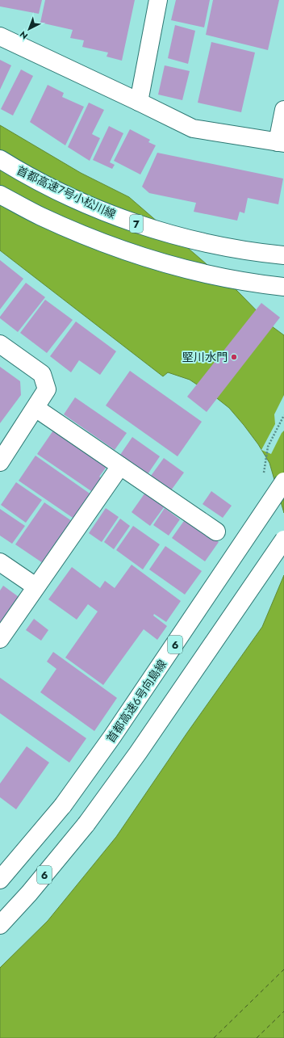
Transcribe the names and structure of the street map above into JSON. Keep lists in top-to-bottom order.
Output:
{
  "streets": {
    "main road": [
      "首都高速7号小松川線",
      "7",
      "6",
      "首都高速6号向島線"
    ]
  },
  "places": ["堅川水門"],
  "north": "bottom left"
}
